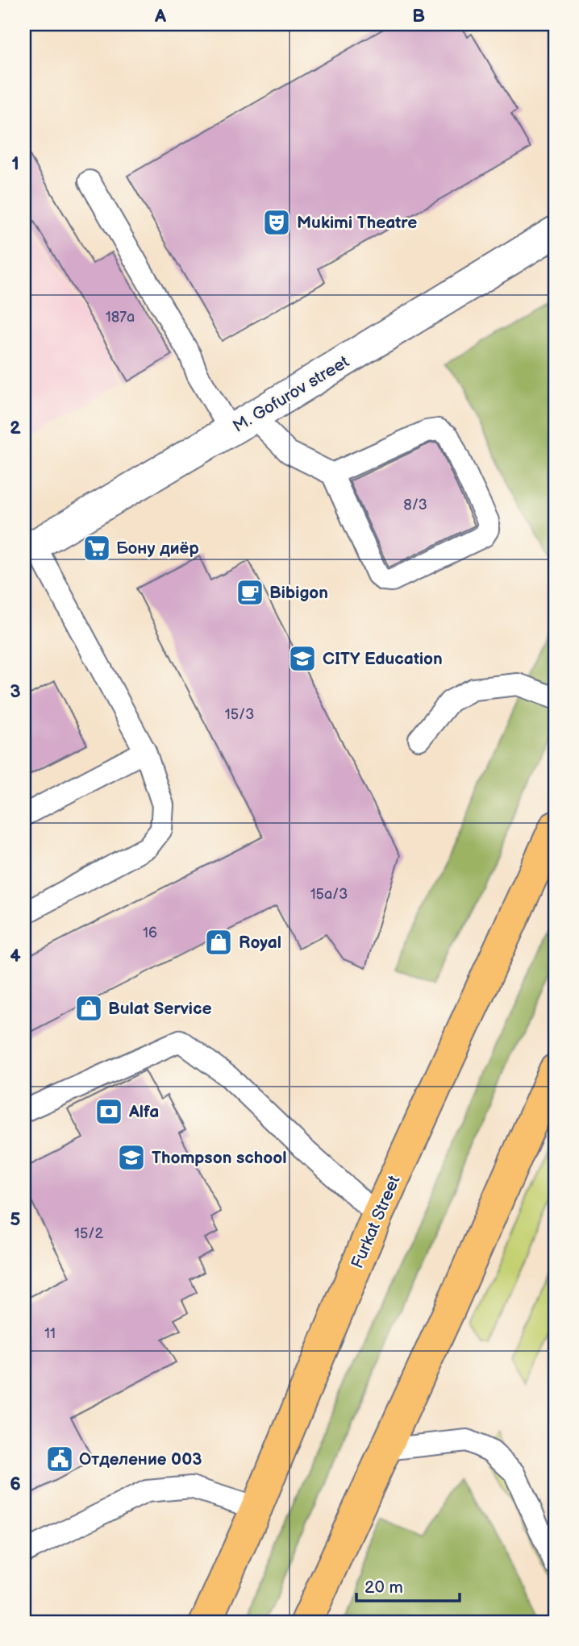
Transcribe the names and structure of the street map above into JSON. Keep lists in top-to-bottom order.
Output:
{
  "streets": {
    "main road": ["Furkat Street"],
    "street": ["M. Gofurov street"]
  },
  "places": {
    "theatre": ["Mukimi Theatre"],
    "supermarket": ["Бону диёр"],
    "cafe": ["Bibigon"],
    "school or university": ["CITY Education", "Thompson school"],
    "shop": ["Royal", "Bulat Service"],
    "bank": ["Alfa"],
    "public building": ["Отделение 003"]
  },
  "house_numbers": [
    "187a",
    "8/3",
    "15/3",
    "15a/3",
    "16",
    "15/2",
    "11"
  ],
  "scale_bar": "20 m",
  "grid": {
    "columns": ["A", "B"],
    "rows": [
      "1",
      "2",
      "3",
      "4",
      "5",
      "6"
    ]
  }
}
